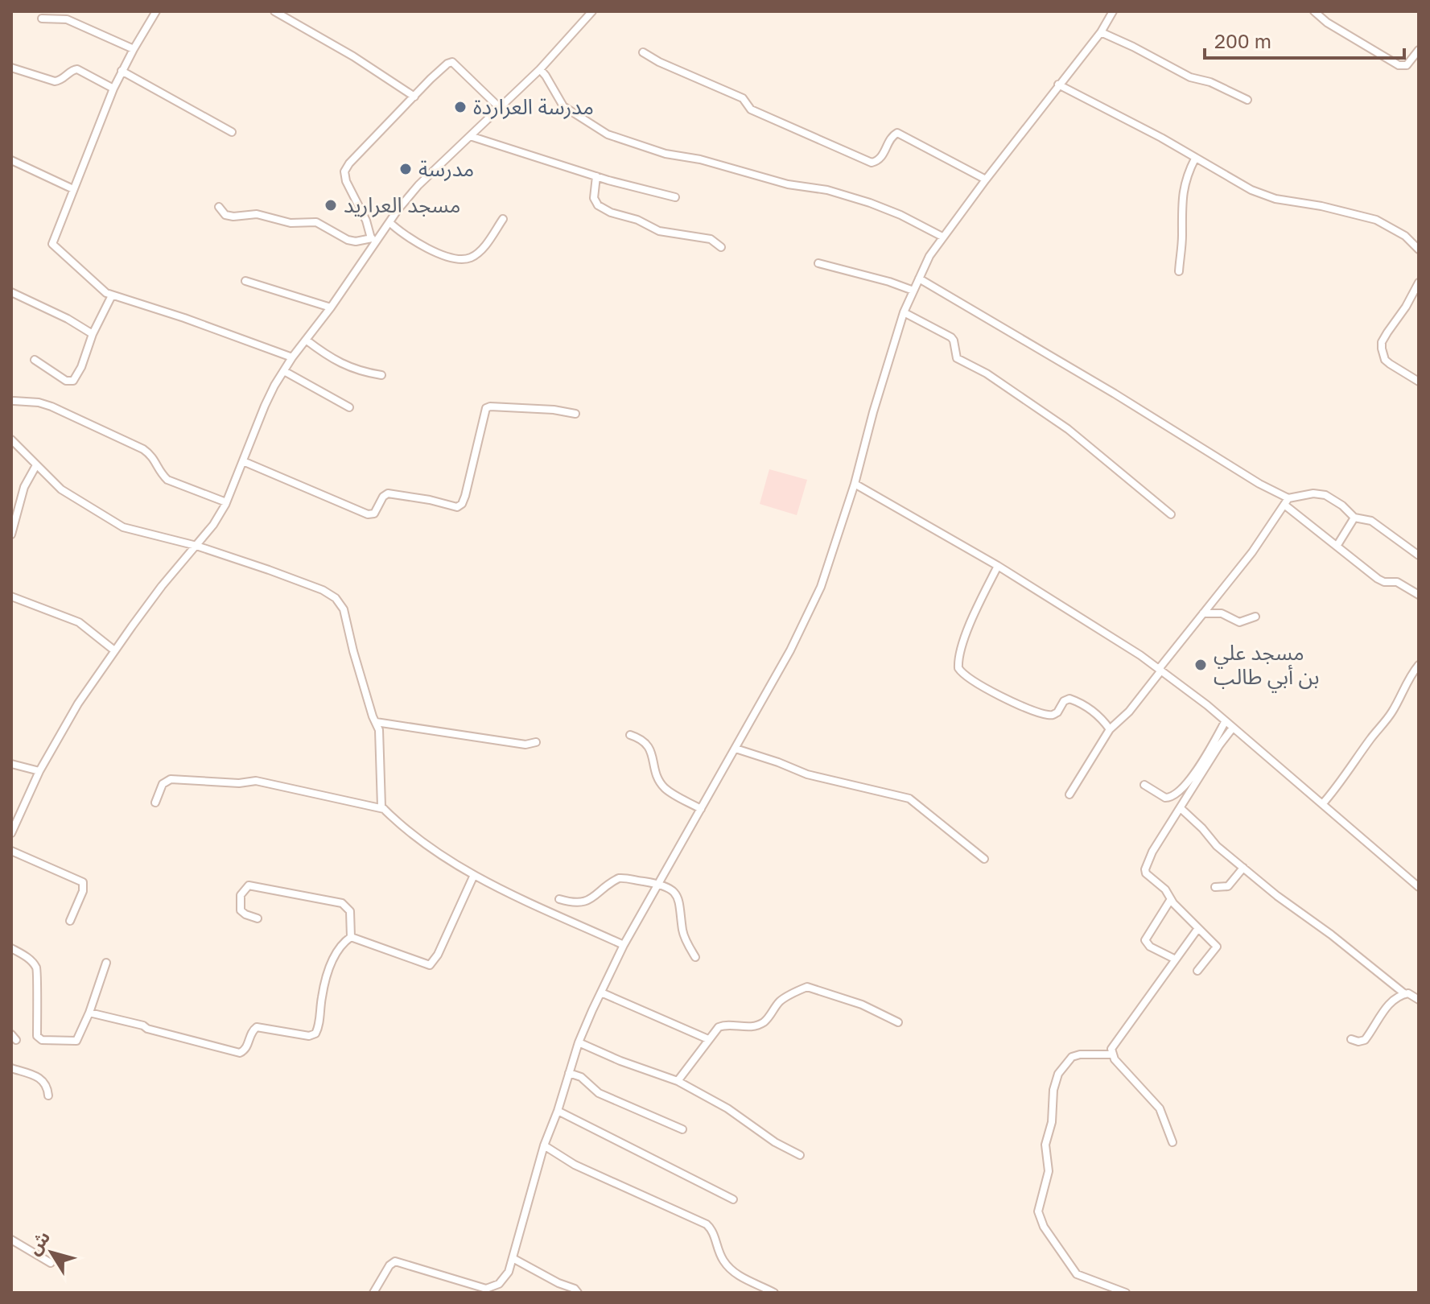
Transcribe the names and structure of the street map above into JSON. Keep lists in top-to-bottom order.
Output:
{
  "places": [
    "مدرسة العراردة",
    "مدرسة",
    "مسجد العراريد",
    "مسجد علي بن أبي طالب"
  ],
  "scale_bar": "200 m",
  "north": "top left"
}
